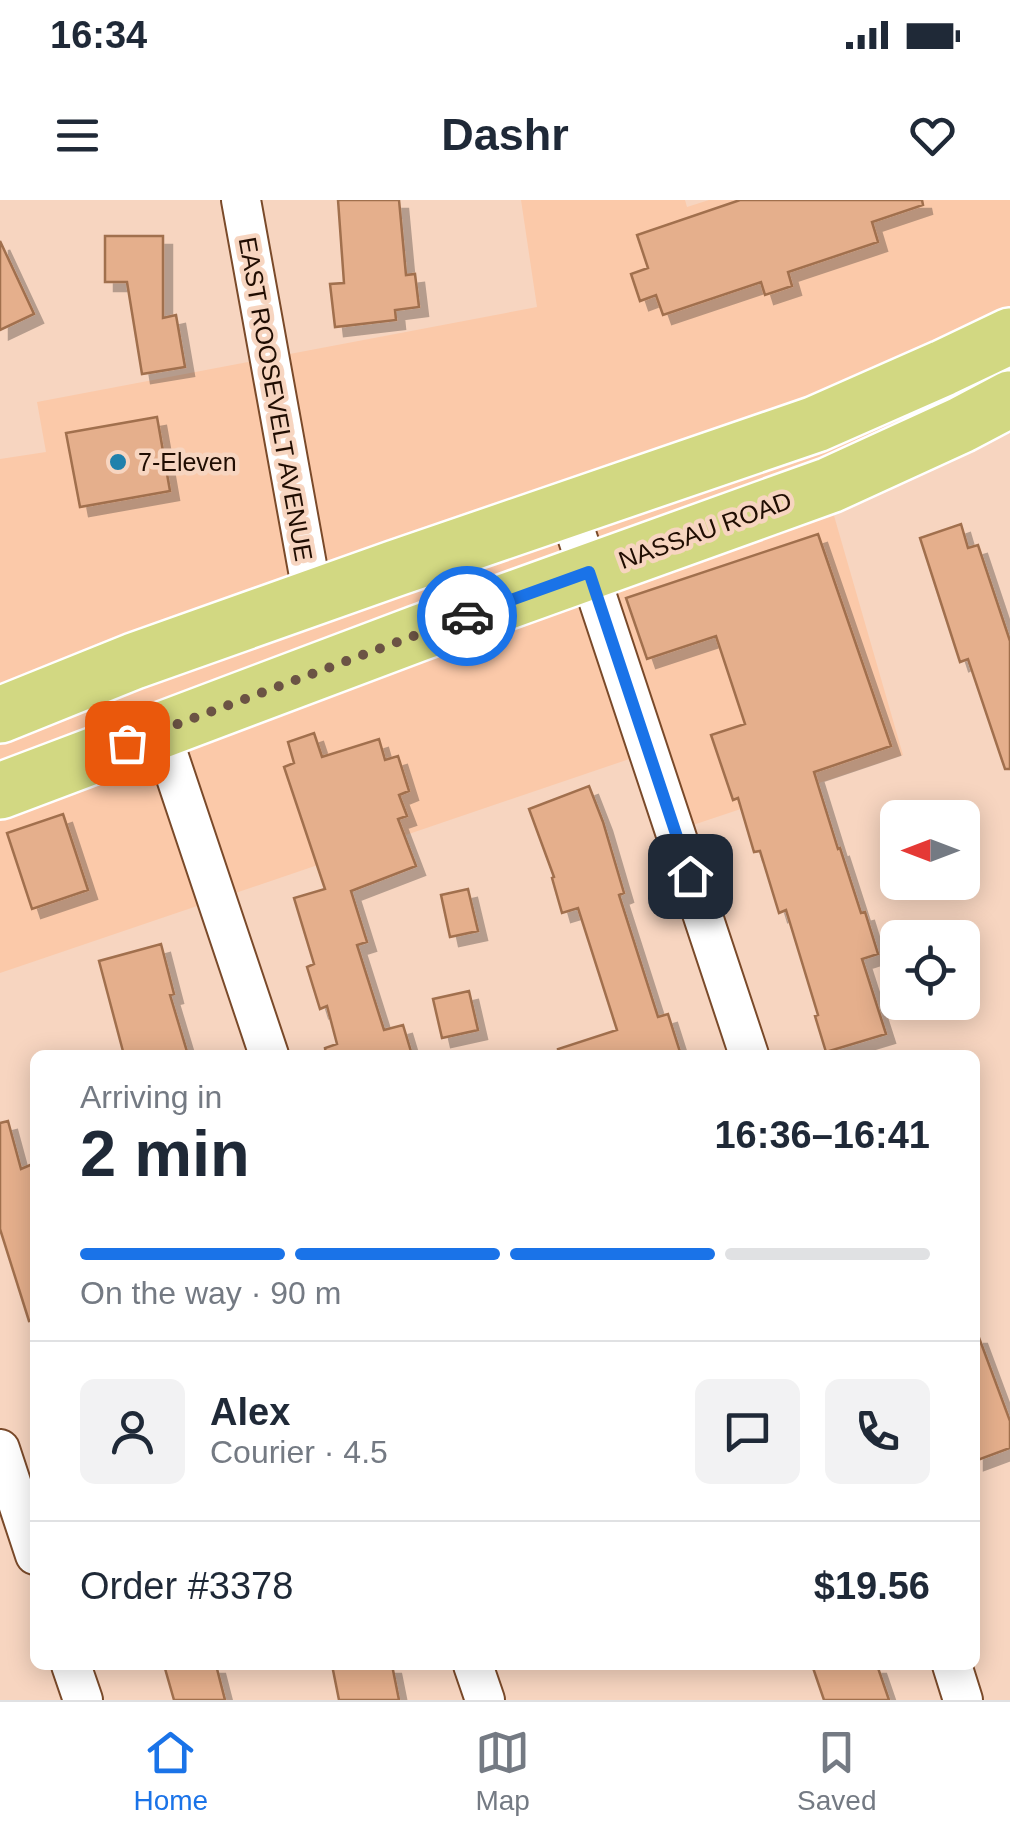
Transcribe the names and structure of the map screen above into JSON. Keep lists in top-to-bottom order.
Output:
{
  "streets": {
    "main road": ["NASSAU ROAD"],
    "street": ["EAST ROOSEVELT AVENUE"]
  },
  "places": ["7-Eleven"],
  "north": "left",
  "page": {
    "status": "16:34",
    "header": "Dashr",
    "heading": ["2 min", "Arriving in", "16:36–16:41"],
    "panel": [
      "Alex",
      "Courier · 4.5",
      "Order #3378",
      "$19.56"
    ],
    "bar": "On the way · 90 m",
    "tabs": ["Home", "Map", "Saved"]
  }
}
